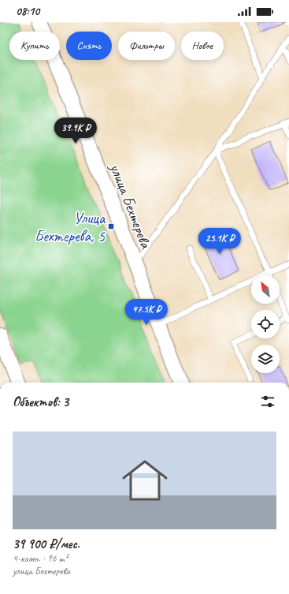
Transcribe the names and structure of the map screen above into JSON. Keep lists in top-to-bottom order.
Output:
{
  "streets": {
    "street": ["улица Бехтерева"]
  },
  "places": {
    "transit": ["Улица Бехтерева, 5"]
  },
  "north": "top left",
  "page": {
    "status": "08:10",
    "chip": [
      "Купить",
      "Снять",
      "Фильтры",
      "Новое"
    ],
    "price": ["39.9K ₽", "25.1K ₽", "47.5K ₽"],
    "heading": "Объектов: 3",
    "list": [
      {
        "name": "39 900 ₽/мес.",
        "note": "4-комн. · 96 m² · улица Бехтерева"
      }
    ]
  }
}
